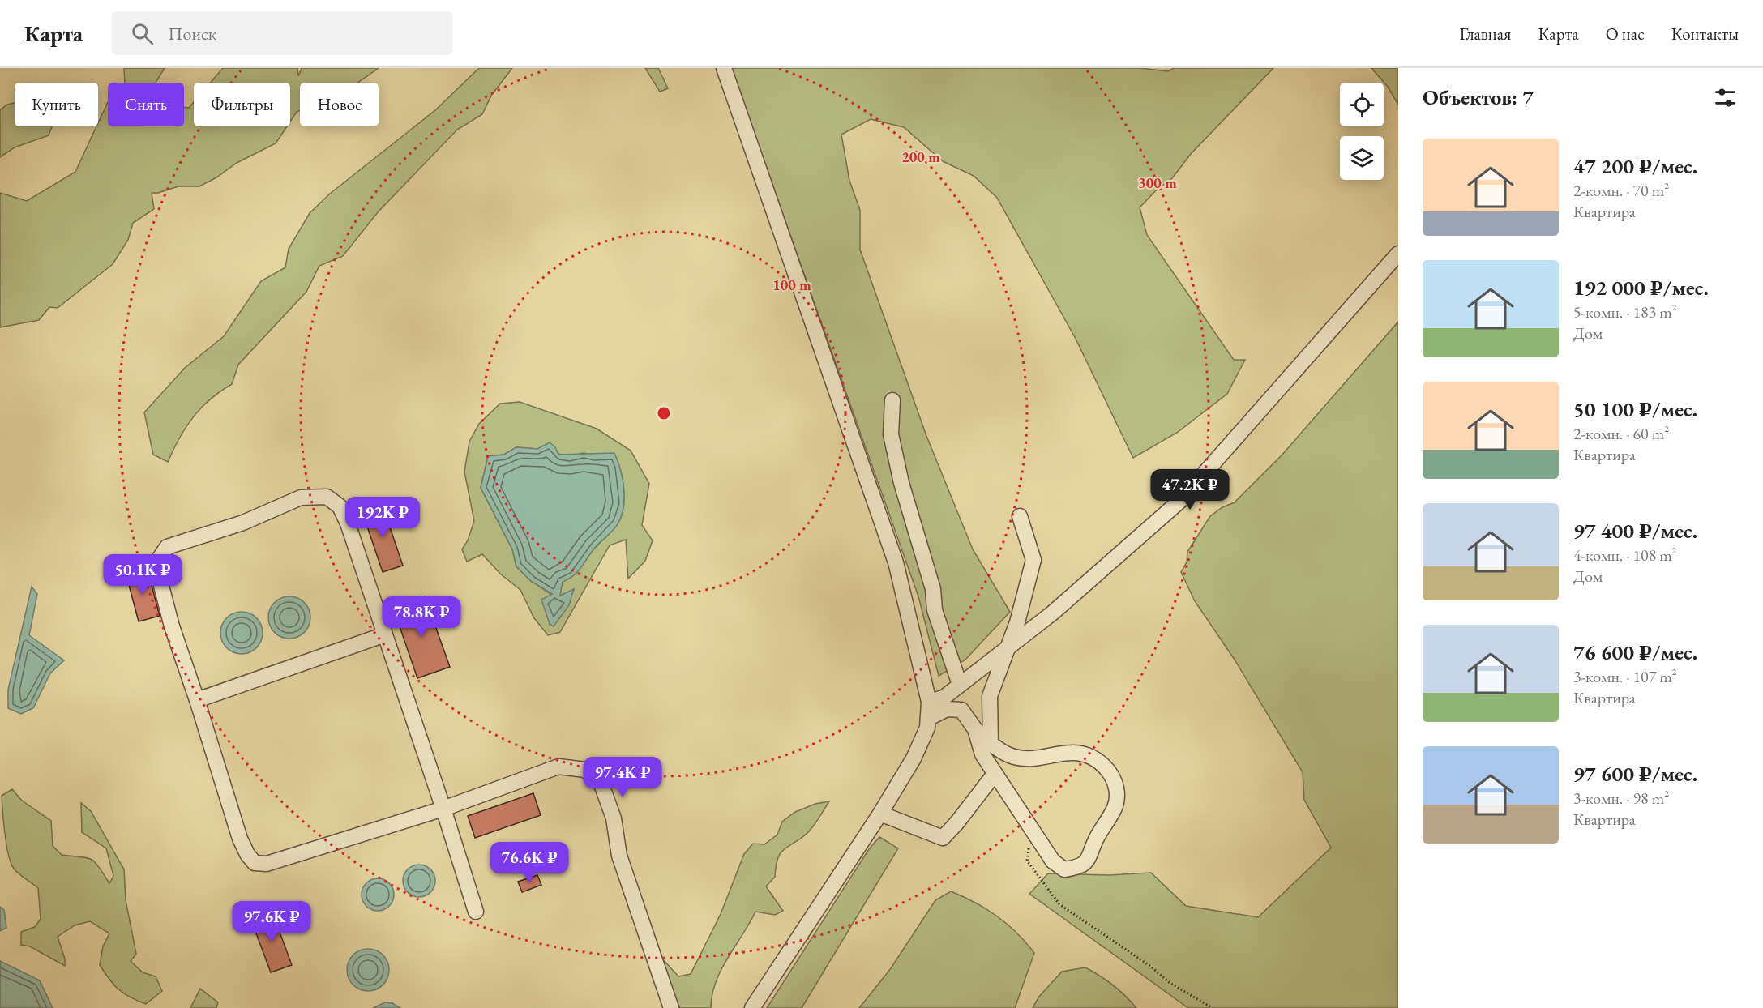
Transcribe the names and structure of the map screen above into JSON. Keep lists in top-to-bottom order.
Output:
{
  "page": {
    "header": "Карта",
    "search": "Поиск",
    "nav": [
      "Главная",
      "Карта",
      "О нас",
      "Контакты"
    ],
    "heading": "Объектов: 7",
    "chip": [
      "Купить",
      "Снять",
      "Фильтры",
      "Новое"
    ],
    "list": [
      {
        "name": "47 200 ₽/мес.",
        "note": "2-комн. · 70 m² · Квартира"
      },
      {
        "name": "192 000 ₽/мес.",
        "note": "5-комн. · 183 m² · Дом"
      },
      {
        "name": "50 100 ₽/мес.",
        "note": "2-комн. · 60 m² · Квартира"
      },
      {
        "name": "97 400 ₽/мес.",
        "note": "4-комн. · 108 m² · Дом"
      },
      {
        "name": "76 600 ₽/мес.",
        "note": "3-комн. · 107 m² · Квартира"
      },
      {
        "name": "97 600 ₽/мес.",
        "note": "3-комн. · 98 m² · Квартира"
      }
    ],
    "price": [
      "47.2K ₽",
      "192K ₽",
      "50.1K ₽",
      "78.8K ₽",
      "97.4K ₽",
      "76.6K ₽",
      "97.6K ₽"
    ]
  },
  "rings": ["200 m", "300 m", "100 m"]
}
